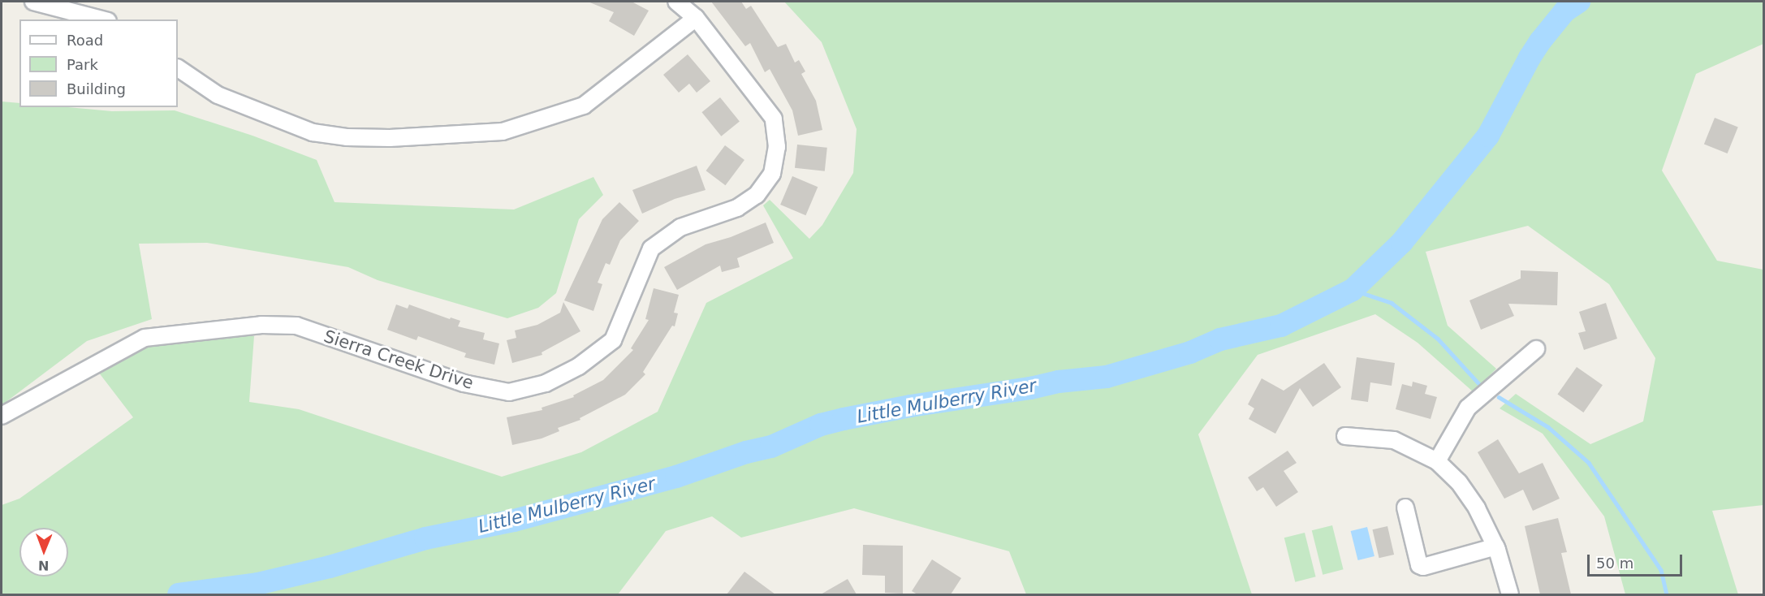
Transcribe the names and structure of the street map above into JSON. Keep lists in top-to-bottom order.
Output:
{
  "streets": {
    "street": ["Sierra Creek Drive"]
  },
  "water": ["Little Mulberry River"],
  "legend": ["Road", "Park", "Building"],
  "scale_bar": "50 m",
  "north": "bottom"
}
